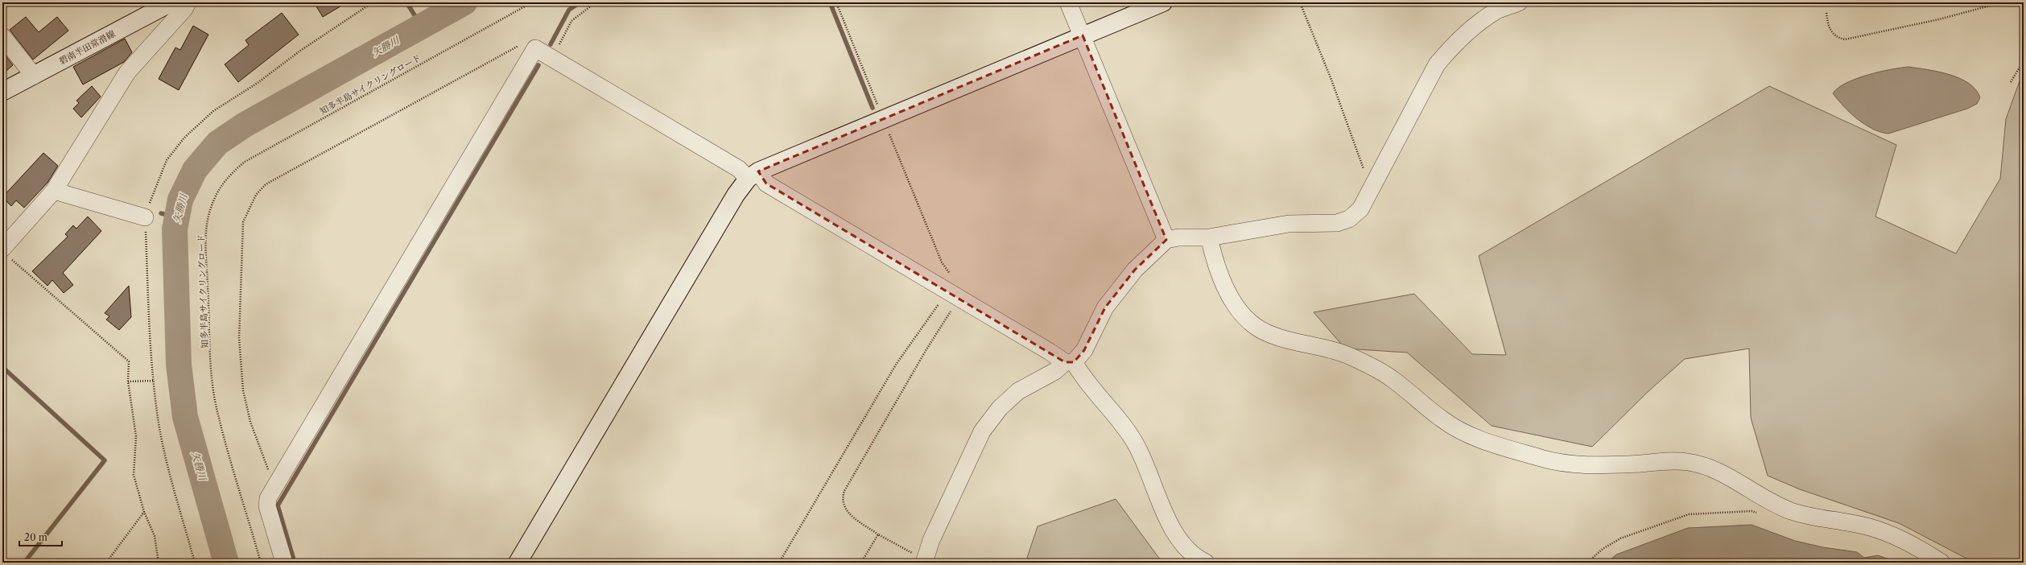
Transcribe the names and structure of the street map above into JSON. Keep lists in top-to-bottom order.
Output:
{
  "streets": {
    "street": ["碧南半田常滑線"],
    "path": ["知多半島サイクリングロード"]
  },
  "water": ["矢勝川"],
  "scale_bar": "20 m"
}
